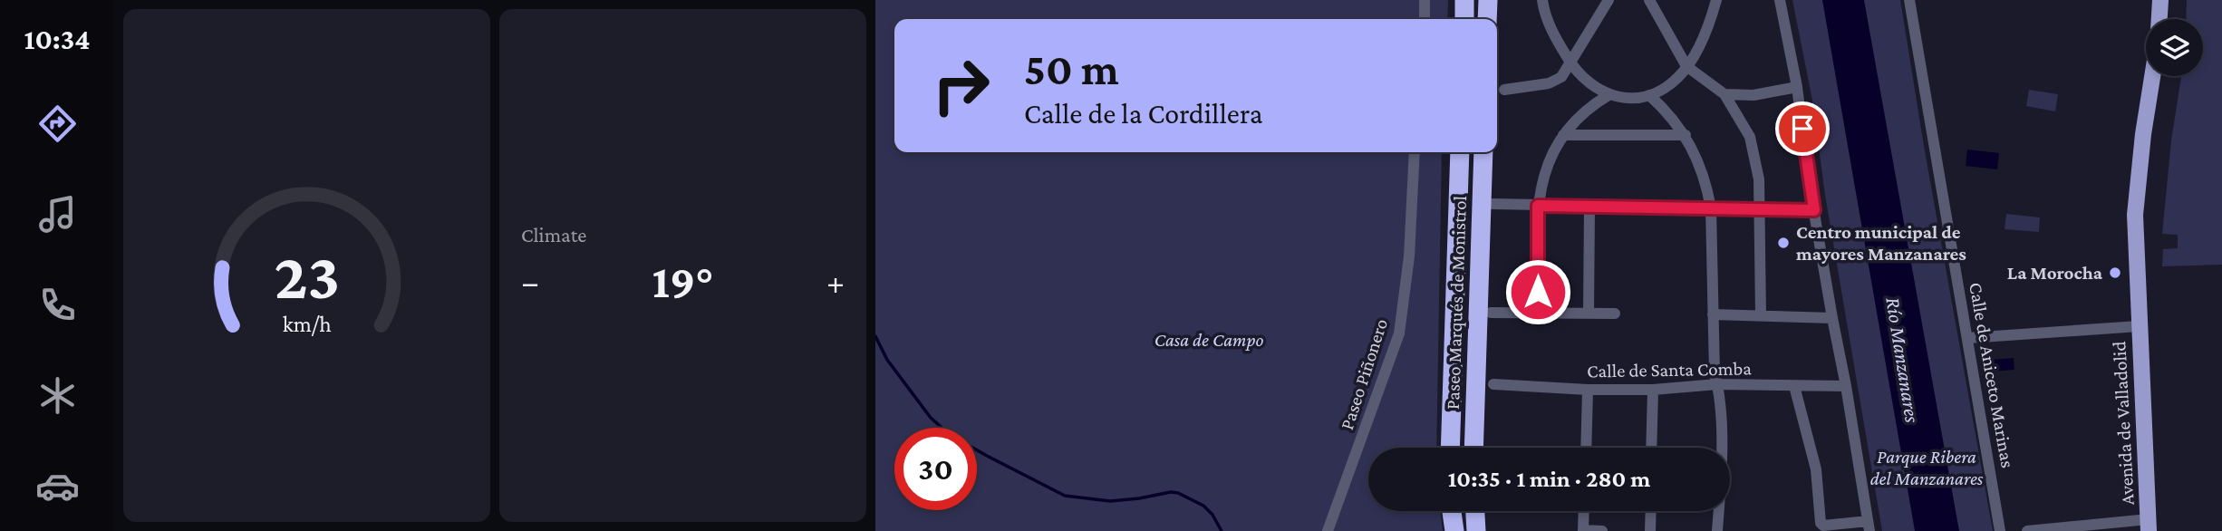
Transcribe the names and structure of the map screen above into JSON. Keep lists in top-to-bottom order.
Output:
{
  "streets": {
    "highway": ["Paseo Marqués de Monistrol"],
    "main road": ["Avenida de Valladolid"],
    "street": ["Calle de Santa Comba", "Paseo Piñonero", "Calle de Aniceto Marinas"]
  },
  "crossings": [
    ["Calle de Aniceto Marinas", "Avenida de Valladolid"]
  ],
  "water": ["Río Manzanares"],
  "parks": ["Casa de Campo", "Parque Ribera del Manzanares"],
  "places": ["Centro municipal de mayores Manzanares", "La Morocha"],
  "page": {
    "tabs": "10:34",
    "tile": "Climate",
    "turn": ["50 m", "Calle de la Cordillera"],
    "heat": ["−", "19°", "+"],
    "limit": "30",
    "trip": "10:35 · 1 min · 280 m",
    "gauge": ["23", "km/h"]
  }
}
